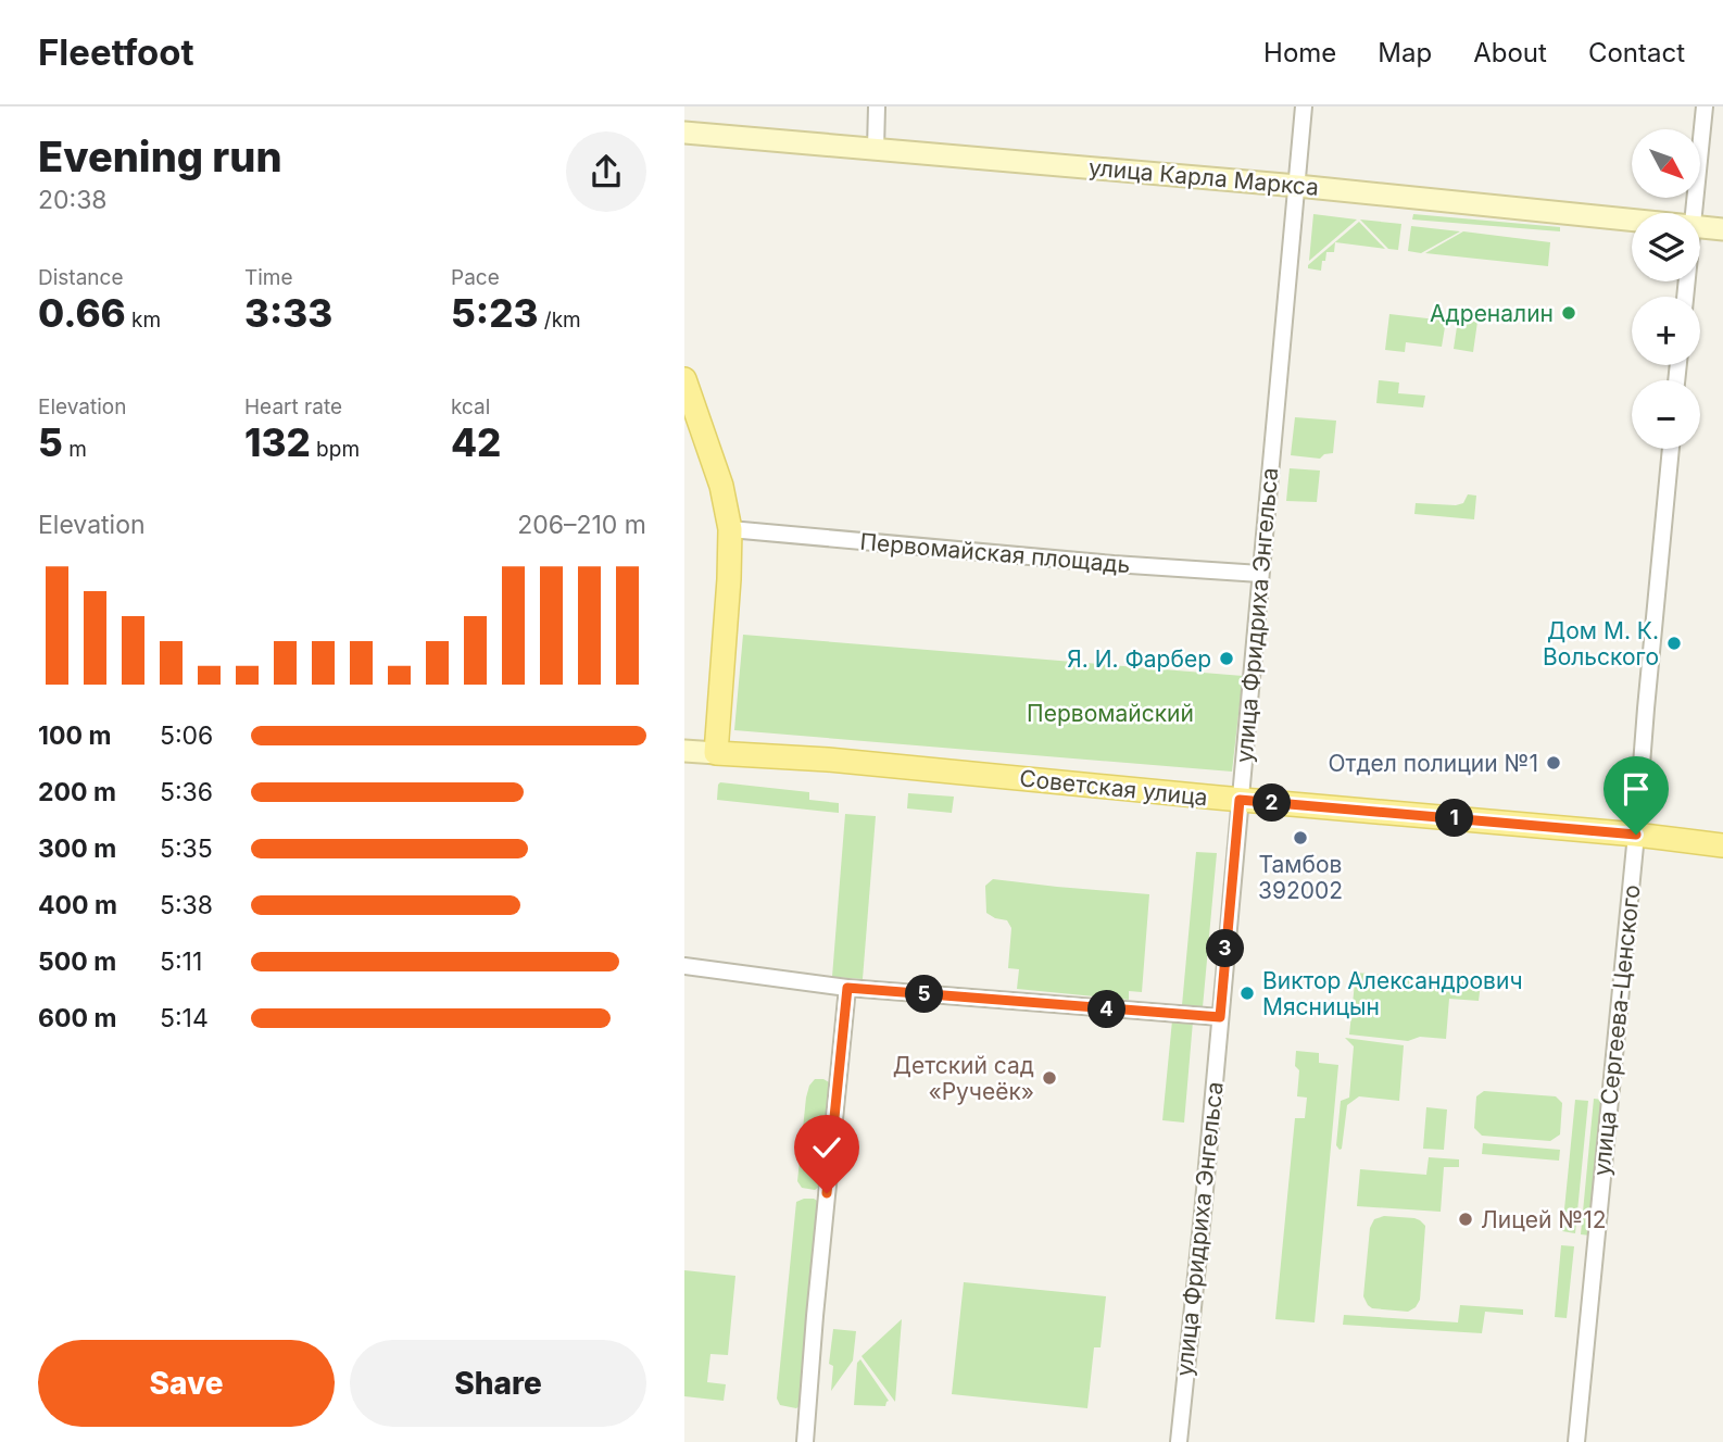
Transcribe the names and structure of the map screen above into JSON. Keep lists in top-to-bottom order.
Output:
{
  "streets": {
    "main road": ["улица Карла Маркса", "Советская улица"],
    "street": ["Первомайская площадь", "улица Фридриха Энгельса", "улица Сергеева-Ценского"]
  },
  "crossings": [
    ["улица Карла Маркса", "улица Фридриха Энгельса"],
    ["Первомайская площадь", "улица Фридриха Энгельса"],
    ["улица Фридриха Энгельса", "Советская улица"],
    ["Советская улица", "улица Сергеева-Ценского"]
  ],
  "parks": ["Первомайский"],
  "places": [
    "Адреналин",
    "Дом М. К. Вольского",
    "Я. И. Фарбер",
    "Отдел полиции №1",
    "Тамбов 392002",
    "Виктор Александрович Мясницын",
    "Детский сад «Ручеёк»",
    "Лицей №12"
  ],
  "north": "bottom right",
  "page": {
    "header": "Fleetfoot",
    "nav": [
      "Home",
      "Map",
      "About",
      "Contact"
    ],
    "heading": ["Evening run", "20:38"],
    "map_buttons": ["+", "−"],
    "stats": [
      ["Distance", "0.66 km"],
      ["Time", "3:33"],
      ["Pace", "5:23 /km"],
      ["Elevation", "5 m"],
      ["Heart rate", "132 bpm"],
      ["kcal", "42"]
    ],
    "chart": ["Elevation", "206–210 m"],
    "list": [
      {
        "name": "100 m",
        "note": "5:06"
      },
      {
        "name": "200 m",
        "note": "5:36"
      },
      {
        "name": "300 m",
        "note": "5:35"
      },
      {
        "name": "400 m",
        "note": "5:38"
      },
      {
        "name": "500 m",
        "note": "5:11"
      },
      {
        "name": "600 m",
        "note": "5:14"
      }
    ],
    "pins": [
      "2",
      "1",
      "3",
      "5",
      "4"
    ],
    "buttons": ["Save", "Share"]
  }
}
